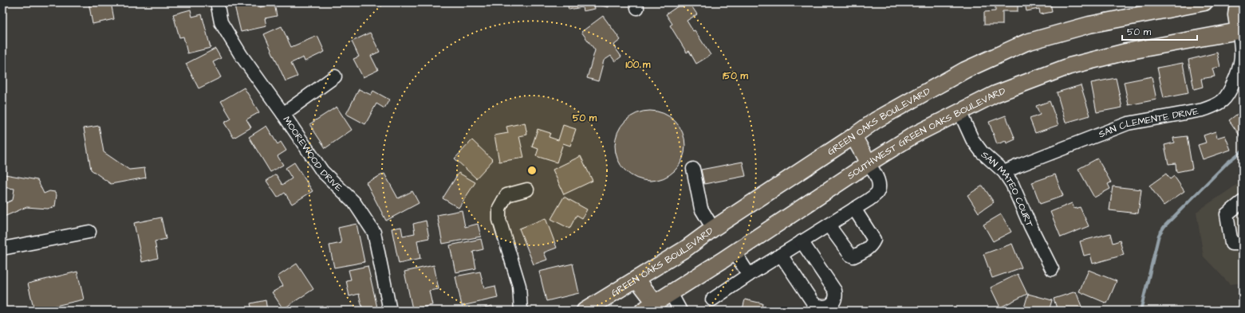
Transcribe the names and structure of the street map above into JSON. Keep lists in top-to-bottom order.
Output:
{
  "streets": {
    "main road": ["GREEN OAKS BOULEVARD", "SOUTHWEST GREEN OAKS BOULEVARD"],
    "street": ["SAN CLEMENTE DRIVE", "MOOREWOOD DRIVE", "SAN MATEO COURT"]
  },
  "crossings": [
    ["SAN CLEMENTE DRIVE", "SOUTHWEST GREEN OAKS BOULEVARD"],
    ["SAN CLEMENTE DRIVE", "SAN MATEO COURT"],
    ["SOUTHWEST GREEN OAKS BOULEVARD", "SAN MATEO COURT"]
  ],
  "scale_bar": "50 m",
  "rings": ["100 m", "150 m", "50 m"]
}
